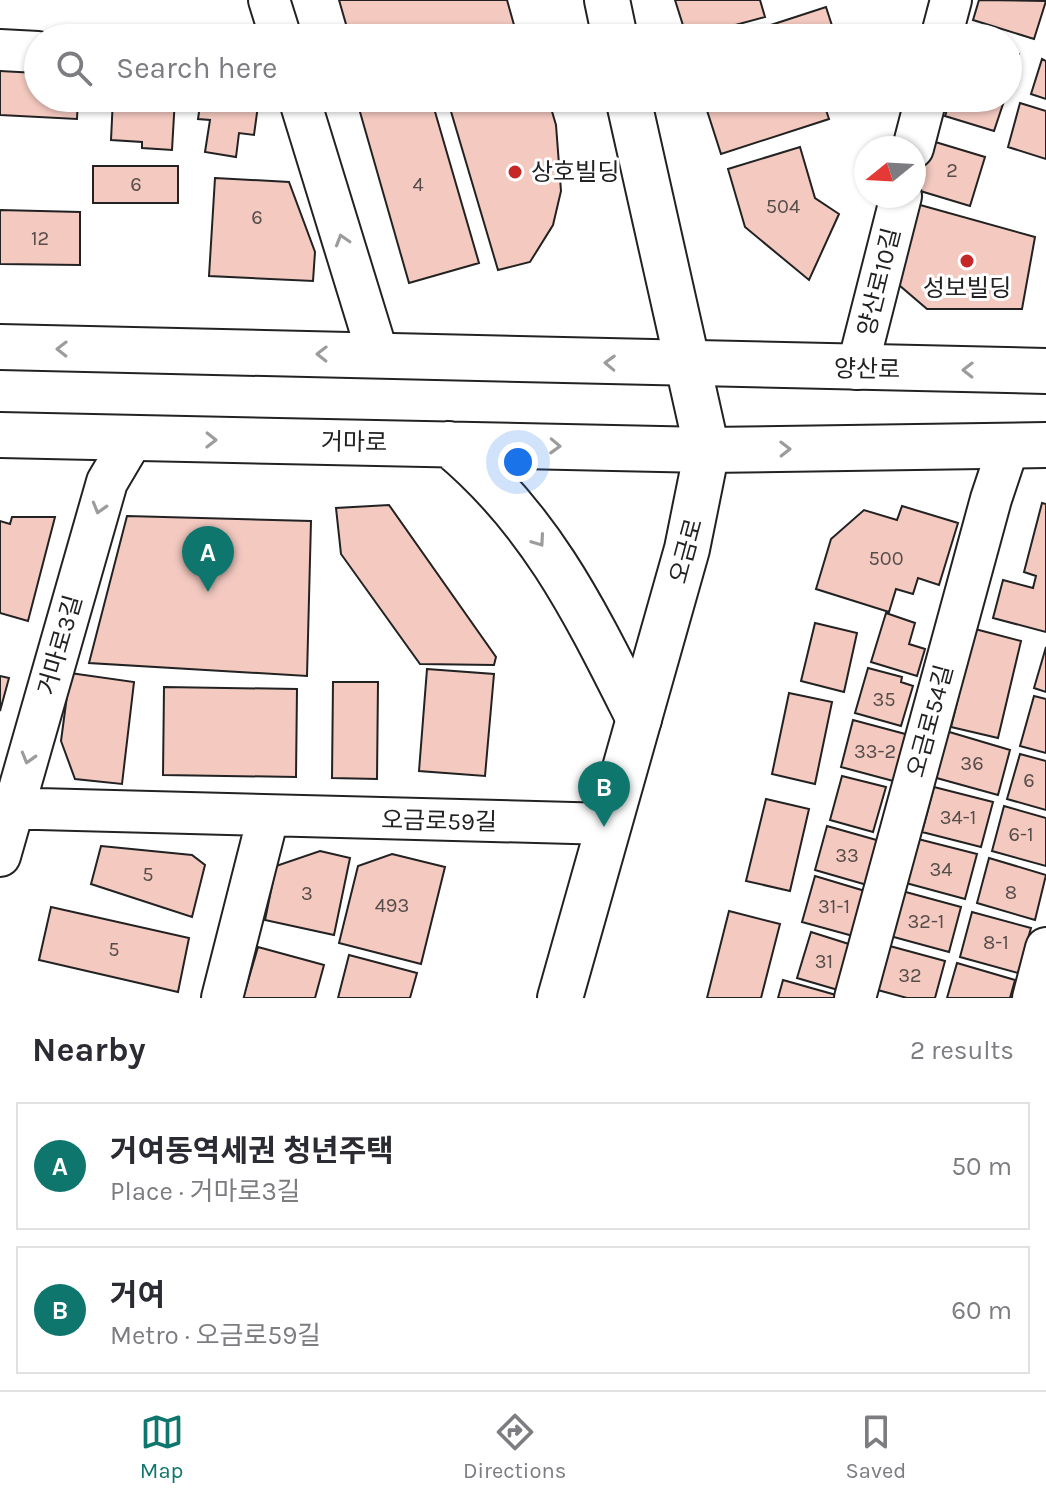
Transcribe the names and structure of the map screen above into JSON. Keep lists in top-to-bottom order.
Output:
{
  "streets": {
    "main road": ["양산로", "거마로", "오금로"],
    "street": [
      "양산로10길",
      "거마로3길",
      "오금로54길",
      "오금로59길"
    ]
  },
  "crossings": [
    ["양산로10길", "양산로"],
    ["양산로", "오금로"],
    ["거마로", "오금로"],
    ["거마로", "거마로3길"],
    ["오금로", "오금로59길"],
    ["거마로3길", "오금로59길"]
  ],
  "one_way": ["거마로3길"],
  "places": ["상호빌딩", "성보빌딩"],
  "house_numbers": [
    "2",
    "6",
    "4",
    "504",
    "6",
    "12",
    "500",
    "35",
    "33-2",
    "36",
    "6",
    "34-1",
    "6-1",
    "33",
    "34",
    "5",
    "8",
    "3",
    "493",
    "31-1",
    "32-1",
    "8-1",
    "5",
    "31",
    "32"
  ],
  "north": "left",
  "page": {
    "search": "Search here",
    "pins": ["A", "B"],
    "heading": ["Nearby", "2 results"],
    "list": [
      {
        "mark": "A",
        "name": "거여동역세권 청년주택",
        "note": "Place · 거마로3길",
        "value": "50 m"
      },
      {
        "mark": "B",
        "name": "거여",
        "note": "Metro · 오금로59길",
        "value": "60 m"
      }
    ],
    "nav": ["Map", "Directions", "Saved"]
  }
}
